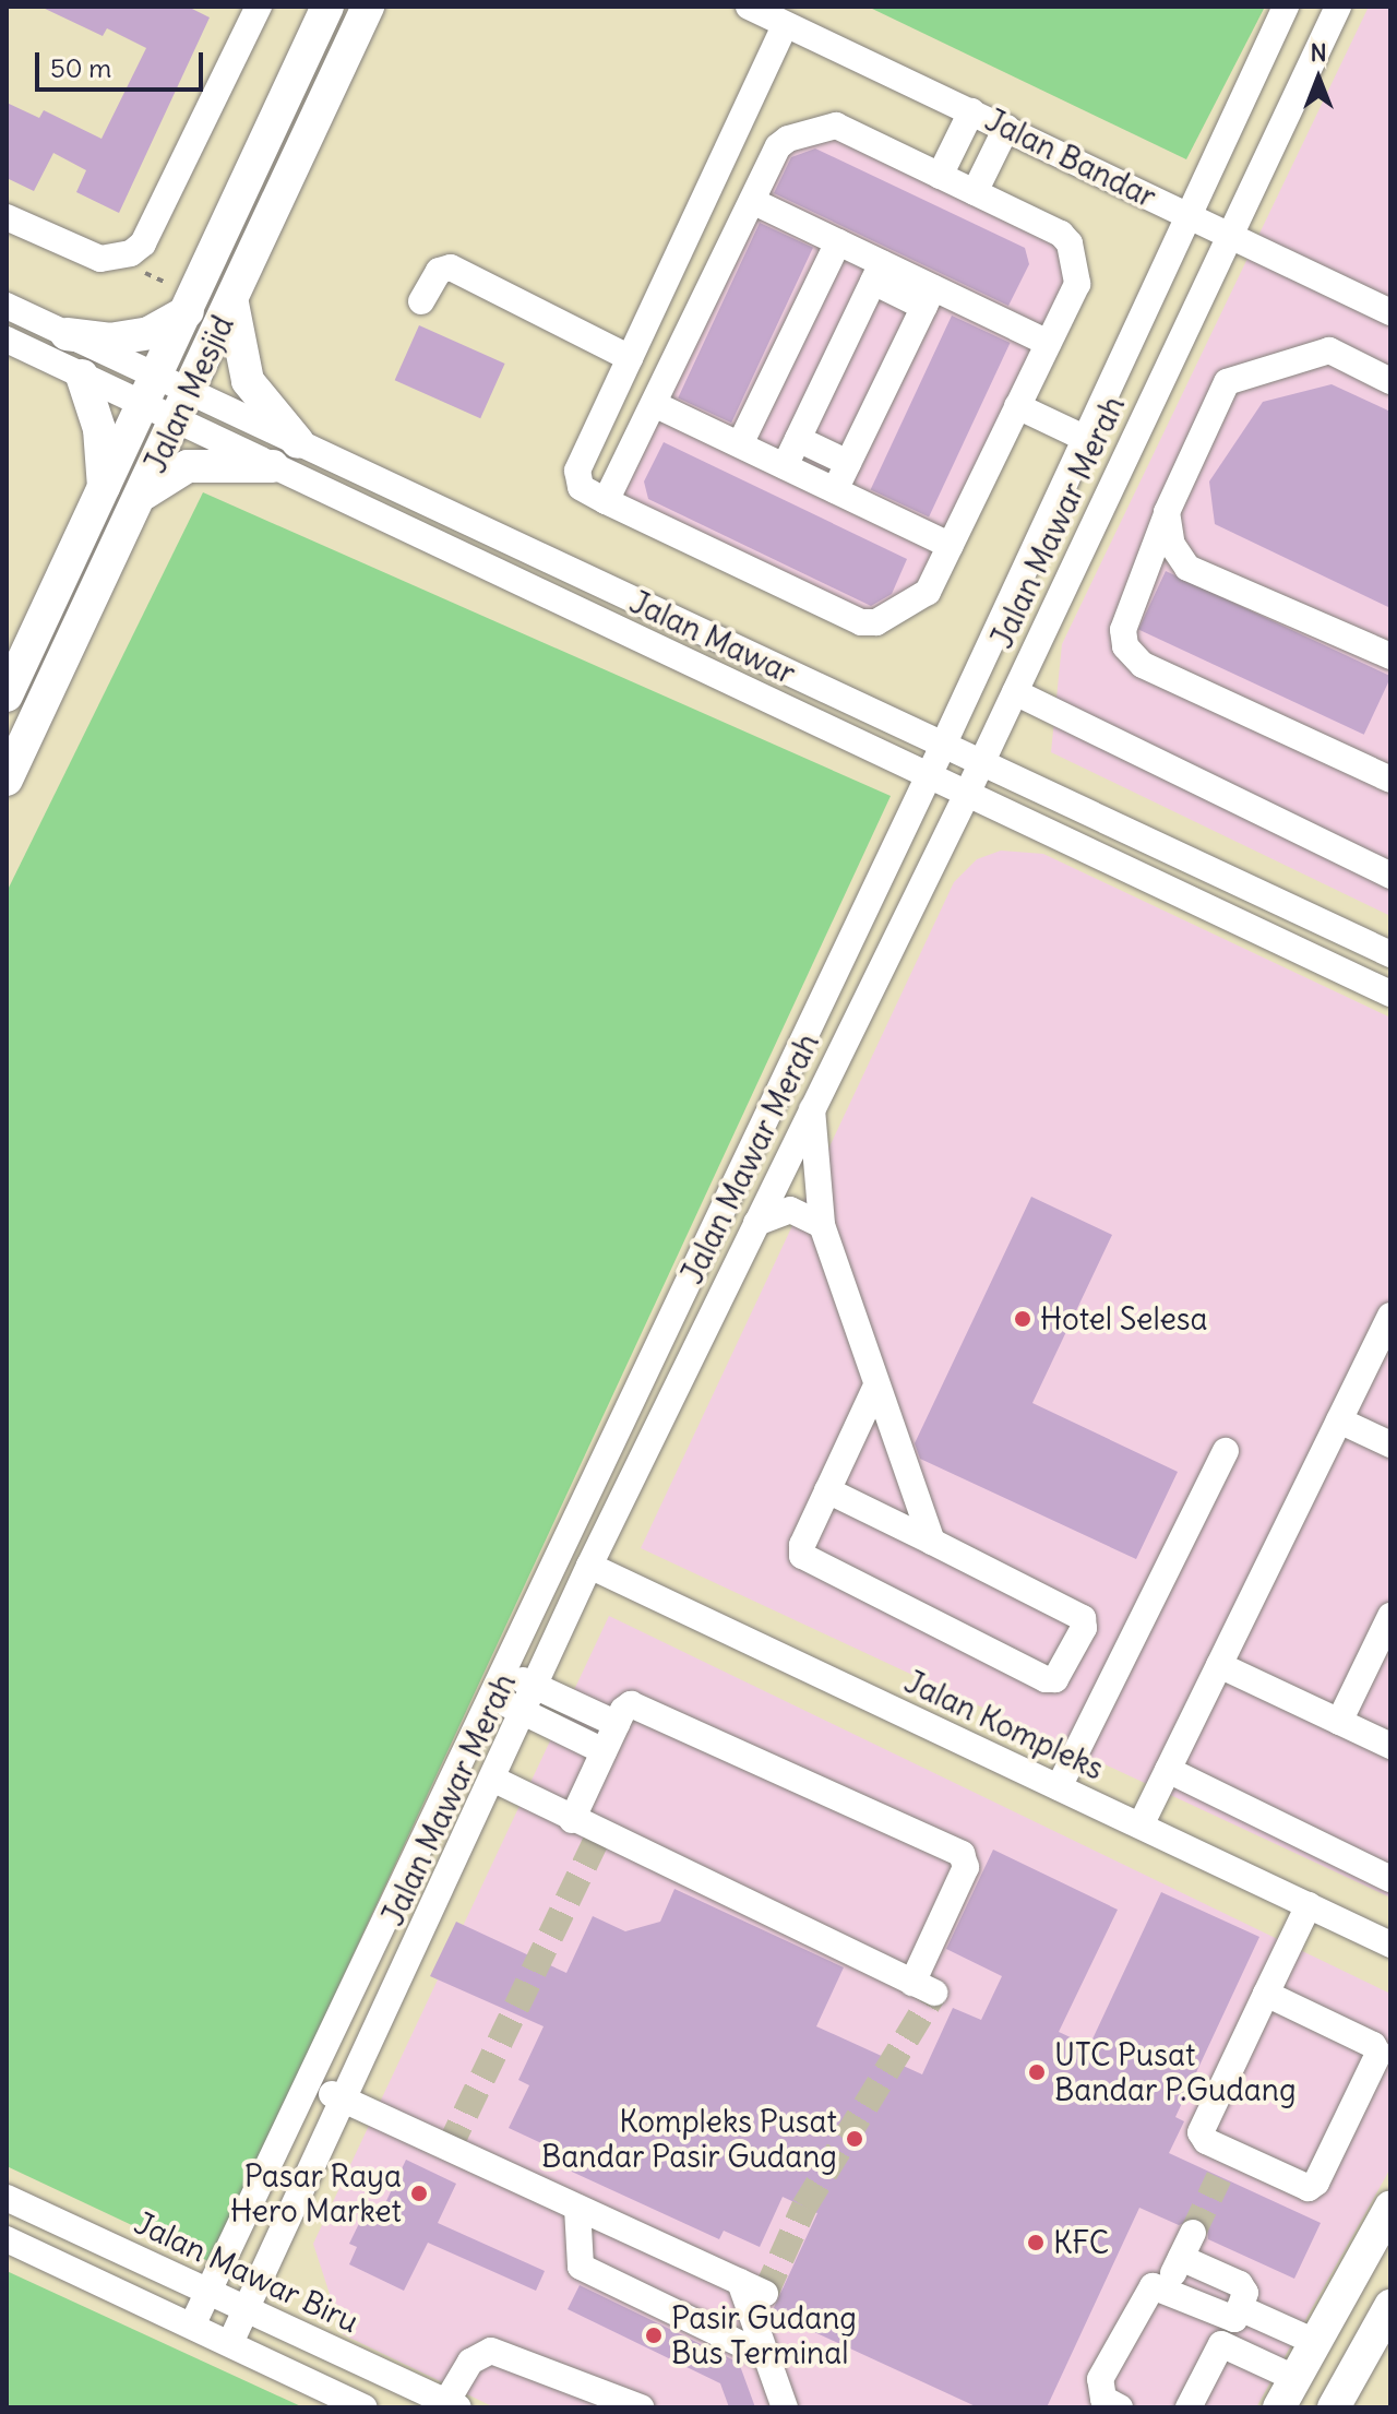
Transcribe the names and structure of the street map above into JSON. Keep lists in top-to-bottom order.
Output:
{
  "streets": {
    "main road": ["Jalan Mesjid"],
    "street": [
      "Jalan Bandar",
      "Jalan Mawar Merah",
      "Jalan Mawar",
      "Jalan Kompleks",
      "Jalan Mawar Biru"
    ]
  },
  "crossings": [
    ["Jalan Bandar", "Jalan Mawar Merah"],
    ["Jalan Mesjid", "Jalan Mawar"],
    ["Jalan Mawar Merah", "Jalan Mawar"],
    ["Jalan Mawar Merah", "Jalan Kompleks"],
    ["Jalan Mawar Merah", "Jalan Mawar Biru"]
  ],
  "places": [
    "Hotel Selesa",
    "UTC Pusat Bandar P.Gudang",
    "Kompleks Pusat Bandar Pasir Gudang",
    "Pasar Raya Hero Market",
    "KFC",
    "Pasir Gudang Bus Terminal"
  ],
  "scale_bar": "50 m",
  "north": "top"
}
